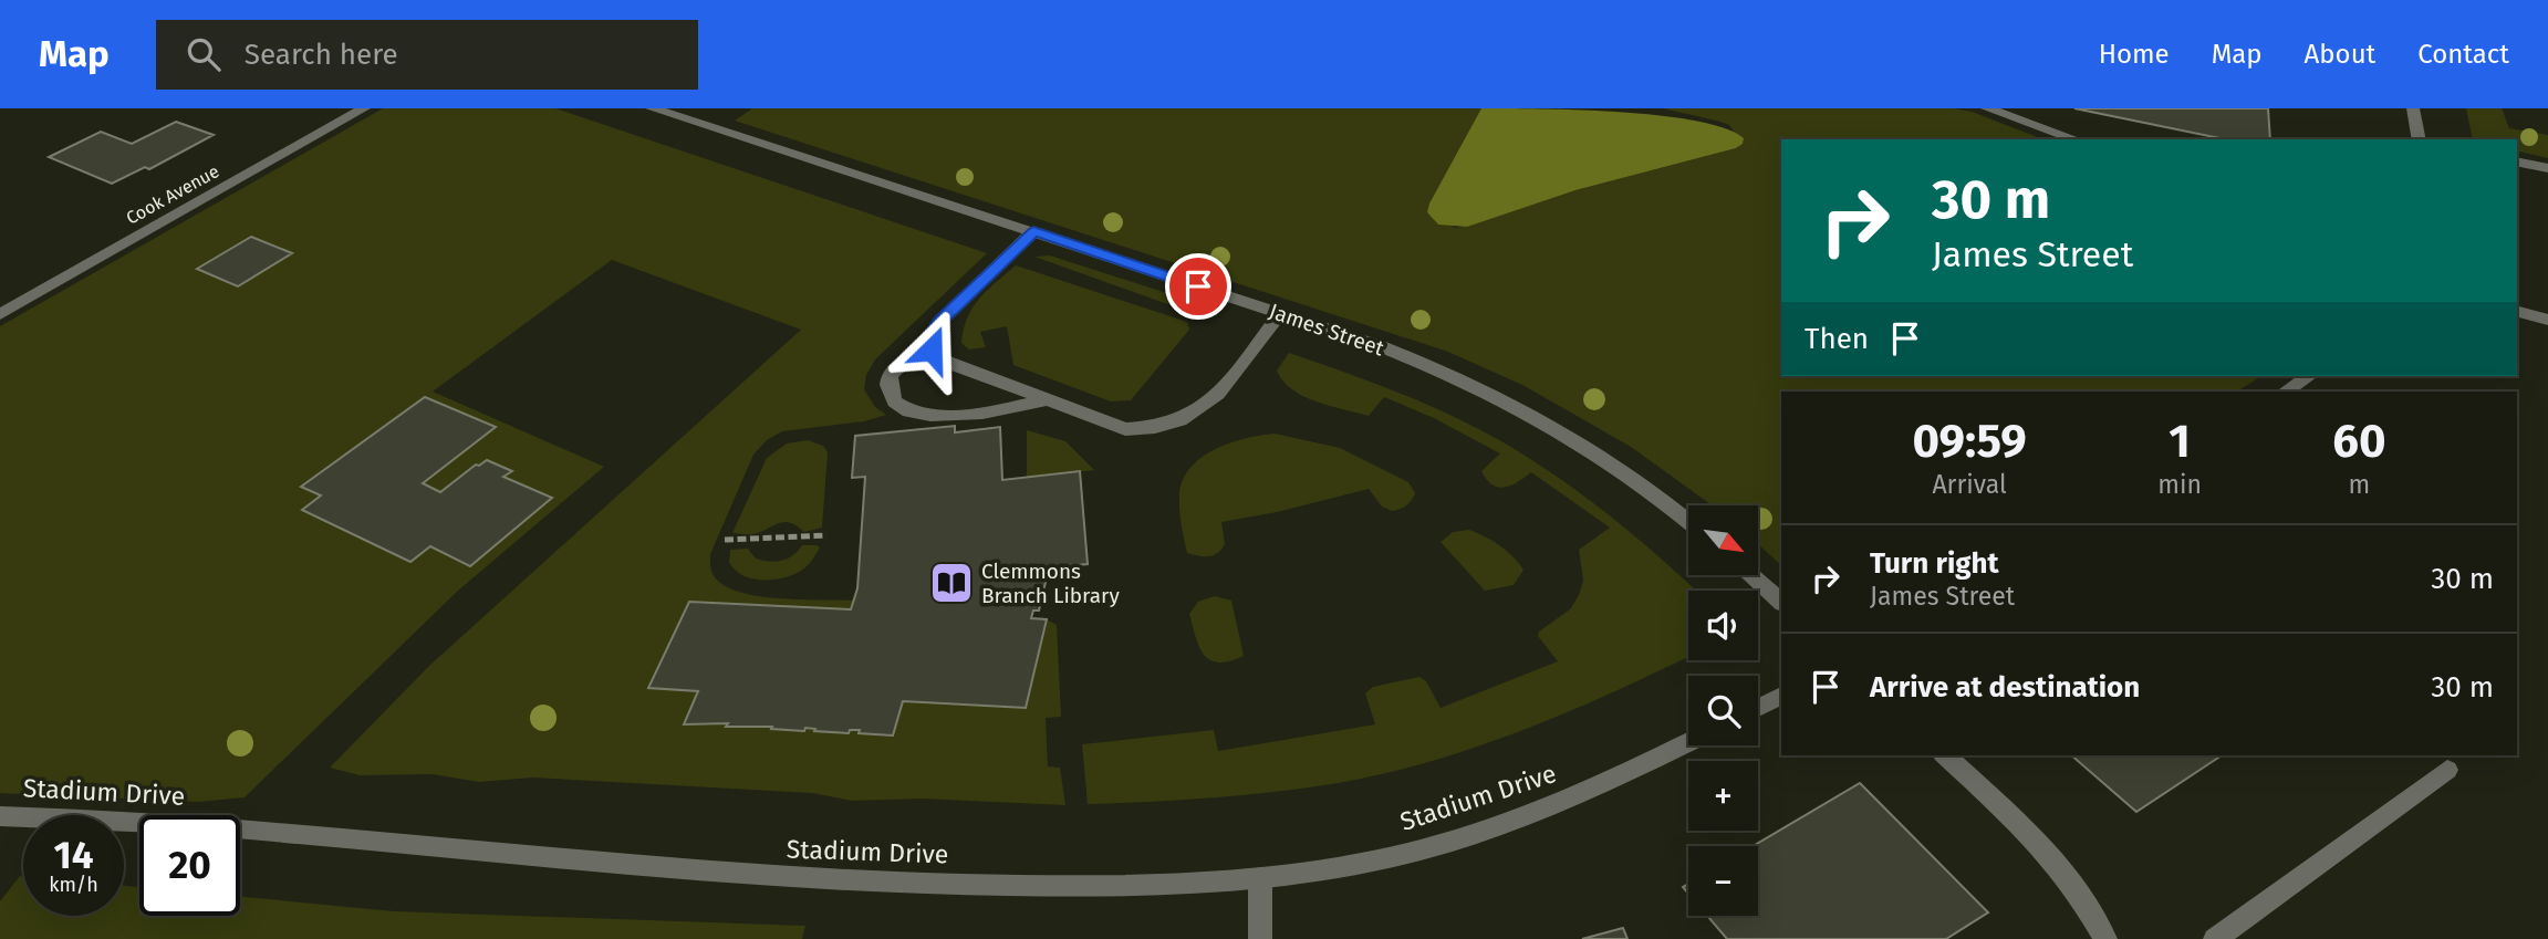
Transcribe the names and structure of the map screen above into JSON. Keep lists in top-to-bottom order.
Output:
{
  "streets": {
    "street": ["Cook Avenue", "James Street", "Stadium Drive"]
  },
  "places": {
    "library": ["Clemmons Branch Library"]
  },
  "north": "bottom right",
  "page": {
    "header": "Map",
    "search": "Search here",
    "nav": [
      "Home",
      "Map",
      "About",
      "Contact"
    ],
    "turn": ["30 m", "James Street"],
    "then": "Then",
    "eta": [
      "09:59",
      "Arrival",
      "1",
      "min",
      "60",
      "m"
    ],
    "map_buttons": ["+", "−"],
    "list": [
      {
        "name": "Turn right",
        "note": "James Street",
        "value": "30 m"
      },
      {
        "name": "Arrive at destination",
        "value": "30 m"
      }
    ],
    "speed": "14 km/h",
    "limit": "20"
  }
}
